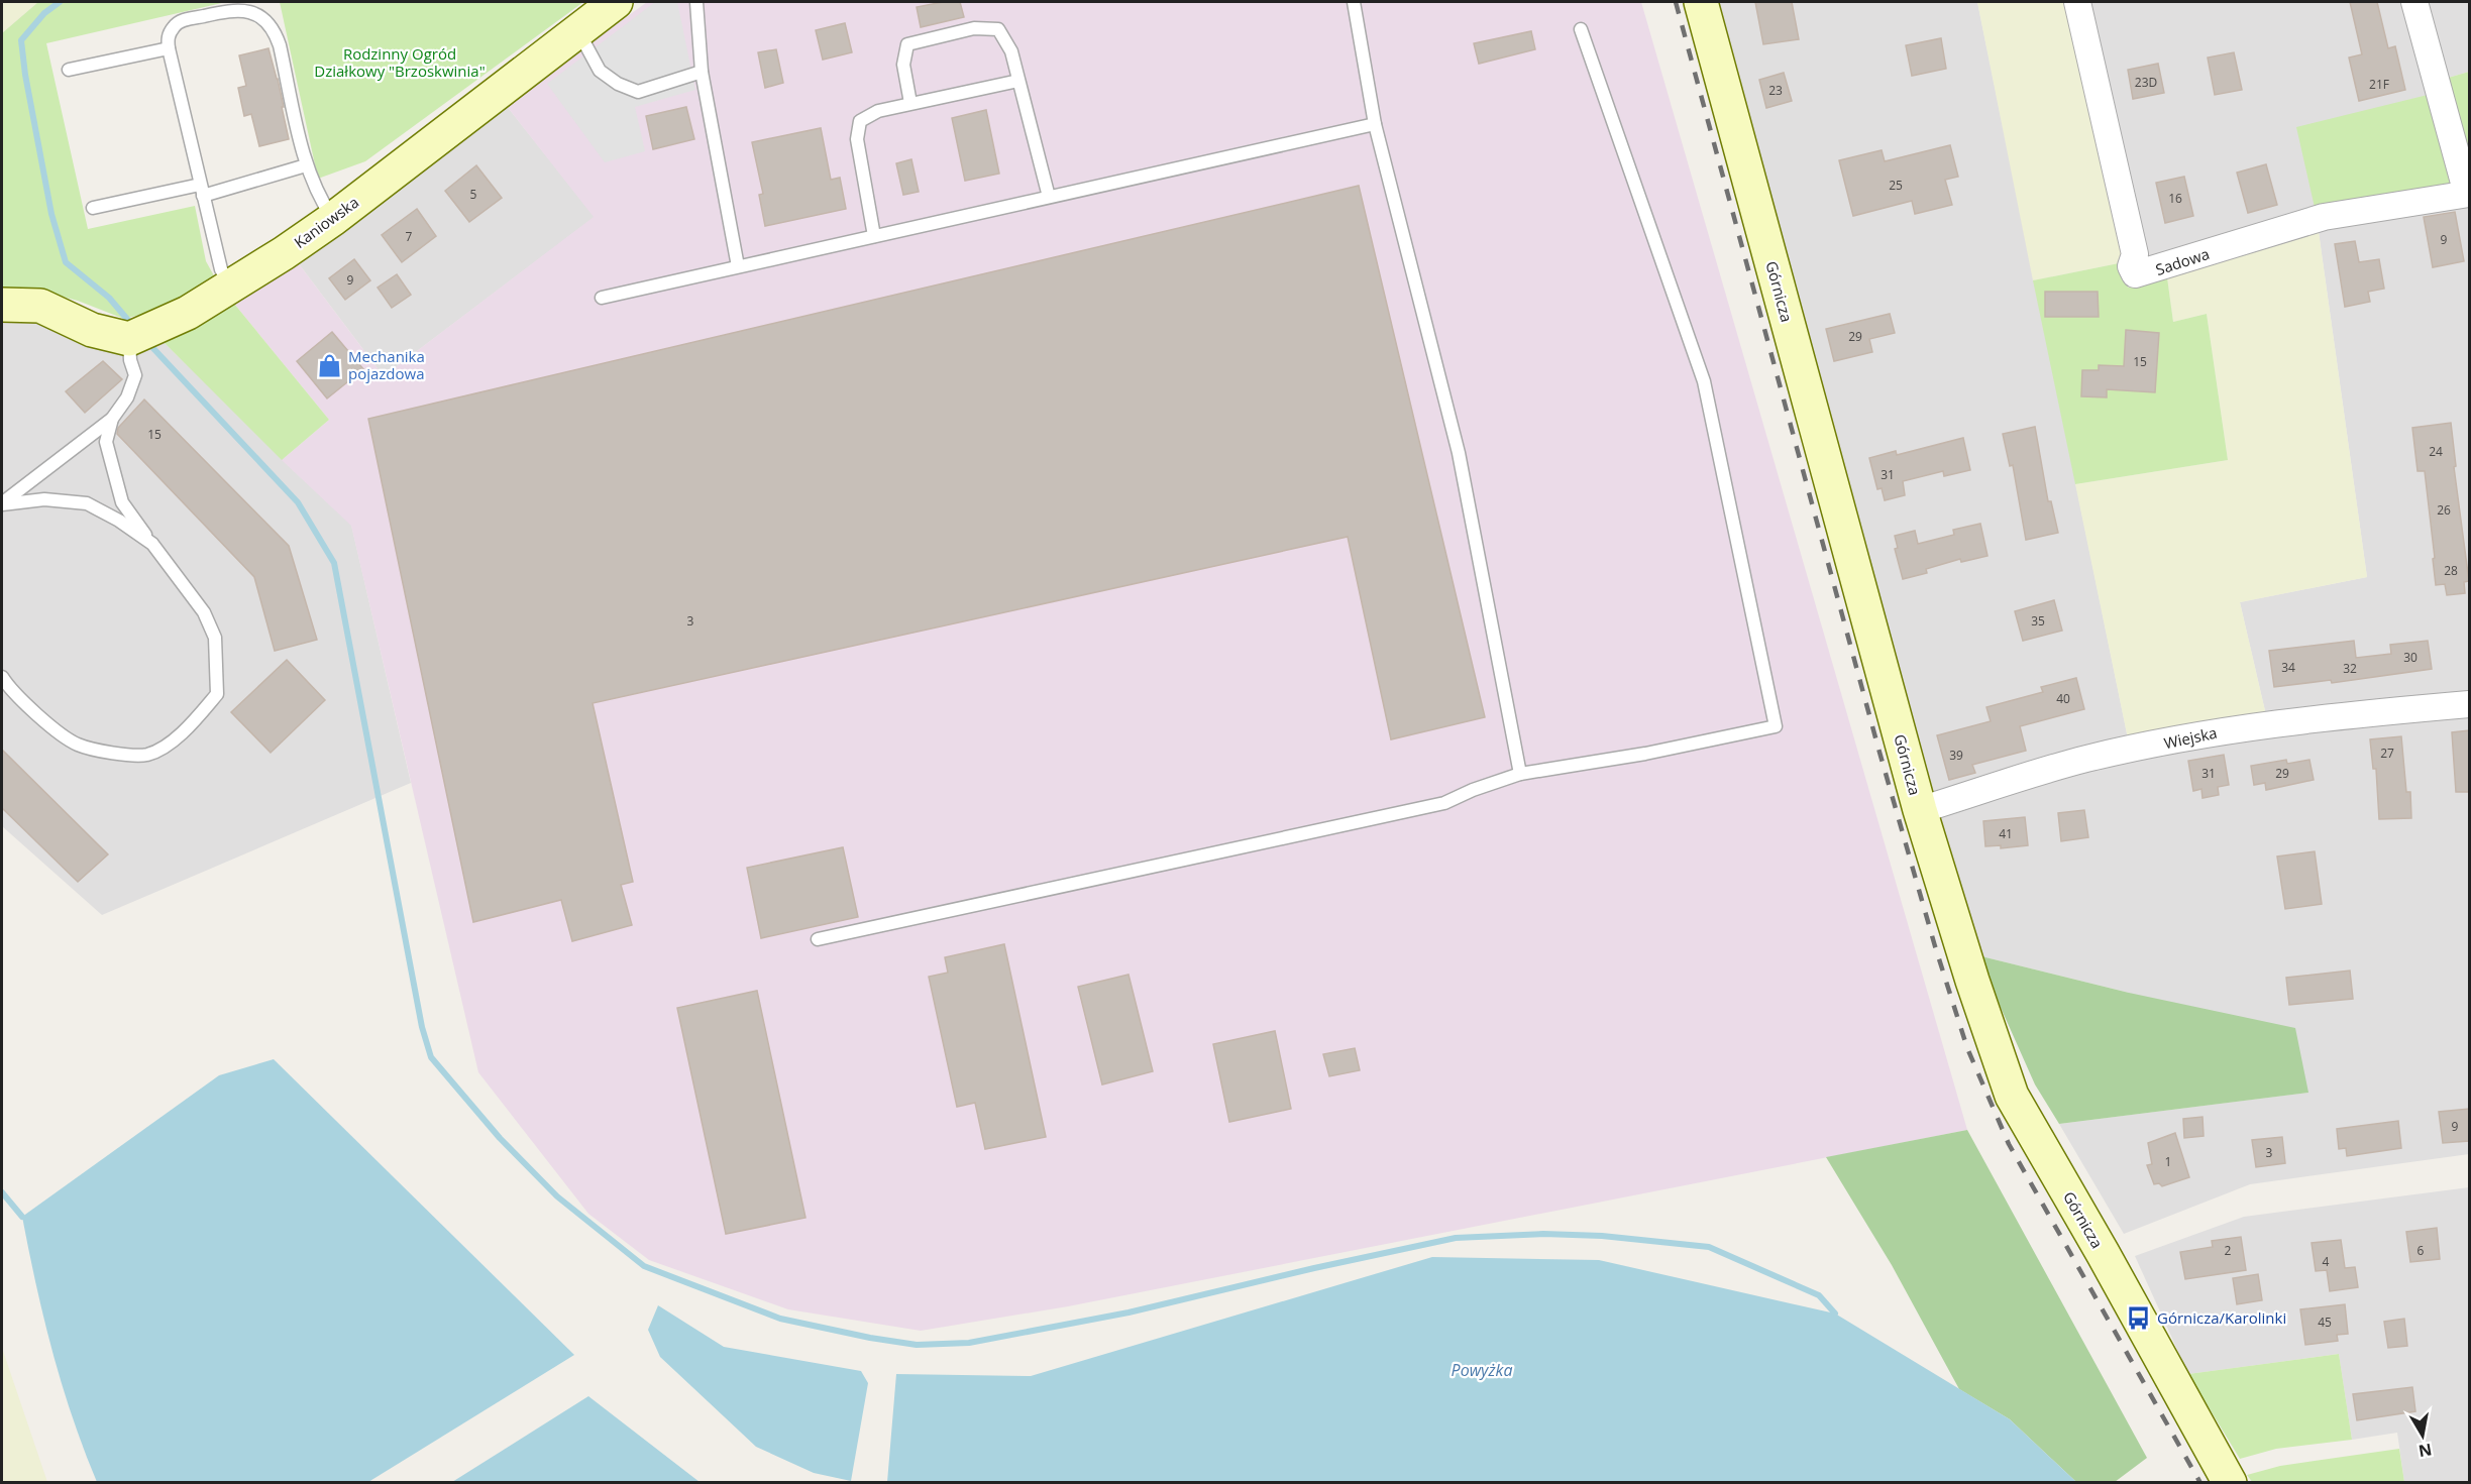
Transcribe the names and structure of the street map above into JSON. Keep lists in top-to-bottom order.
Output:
{
  "streets": {
    "street": [
      "Kaniowska",
      "Sadowa",
      "Górnicza",
      "Wiejska"
    ]
  },
  "crossings": [
    ["Górnicza", "Wiejska"]
  ],
  "water": ["Powyżka"],
  "parks": ["Rodzinny Ogród Działkowy \"Brzoskwinia\""],
  "places": {
    "shop": ["Mechanika pojazdowa"],
    "bus stop": ["Górnicza/Karolinki"]
  },
  "house_numbers": [
    "23D",
    "21F",
    "23",
    "25",
    "5",
    "16",
    "7",
    "9",
    "9",
    "29",
    "15",
    "15",
    "24",
    "31",
    "26",
    "28",
    "3",
    "35",
    "30",
    "34",
    "32",
    "40",
    "27",
    "39",
    "31",
    "29",
    "41",
    "9",
    "3",
    "1",
    "2",
    "6",
    "4",
    "45"
  ],
  "north": "bottom"
}
